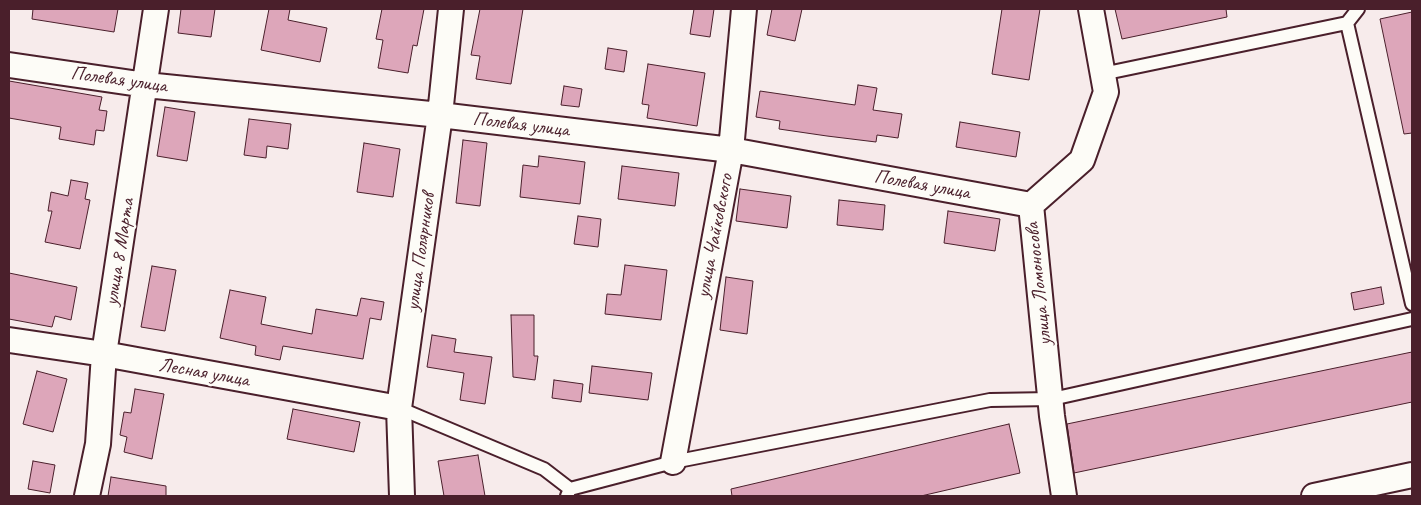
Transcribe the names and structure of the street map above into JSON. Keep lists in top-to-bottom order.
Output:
{
  "streets": {
    "street": [
      "Полевая улица",
      "улица Чайковского",
      "улица 8 Марта",
      "улица Полярников",
      "улица Ломоносова",
      "Лесная улица"
    ]
  },
  "crossings": [
    ["Полевая улица", "улица Чайковского"],
    ["Полевая улица", "улица 8 Марта"],
    ["Полевая улица", "улица Полярников"],
    ["Полевая улица", "улица Ломоносова"],
    ["улица 8 Марта", "Лесная улица"],
    ["улица Полярников", "Лесная улица"]
  ]
}
